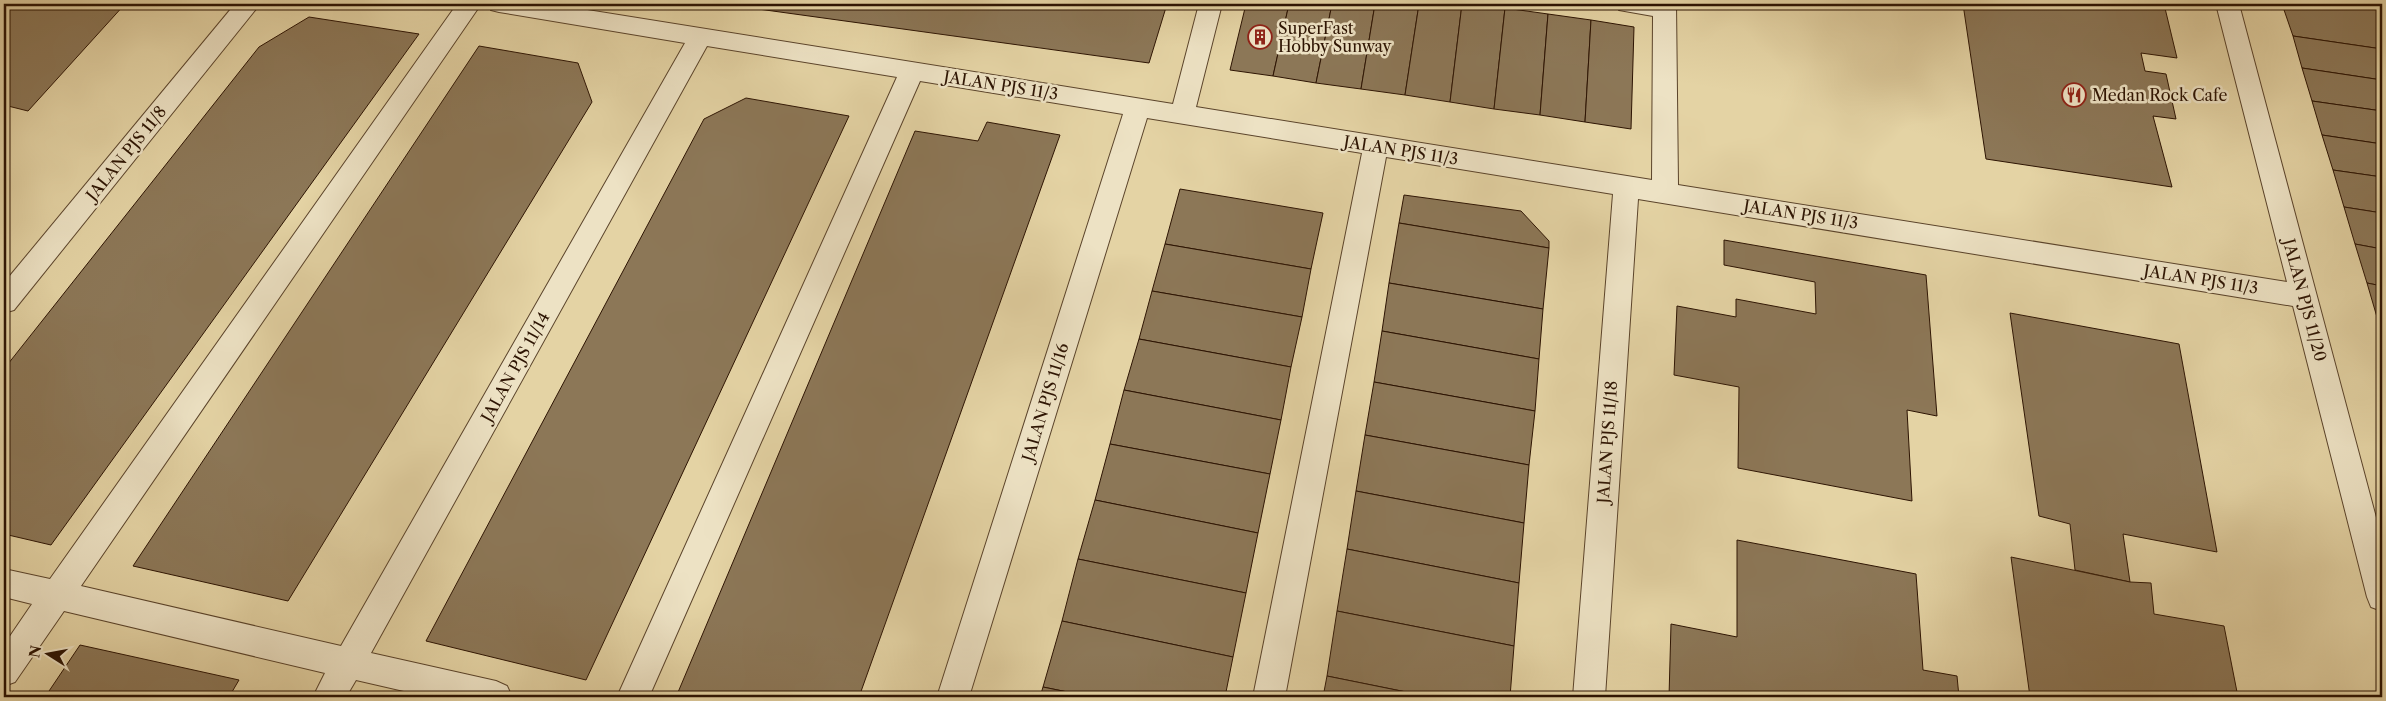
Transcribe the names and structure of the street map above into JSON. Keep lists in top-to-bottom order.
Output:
{
  "streets": {
    "street": [
      "JALAN PJS 11/3",
      "JALAN PJS 11/8",
      "JALAN PJS 11/20",
      "JALAN PJS 11/14",
      "JALAN PJS 11/16",
      "JALAN PJS 11/18"
    ]
  },
  "crossings": [
    ["JALAN PJS 11/3", "JALAN PJS 11/20"],
    ["JALAN PJS 11/3", "JALAN PJS 11/14"],
    ["JALAN PJS 11/3", "JALAN PJS 11/16"],
    ["JALAN PJS 11/3", "JALAN PJS 11/18"]
  ],
  "places": {
    "building": ["SuperFast Hobby Sunway"],
    "restaurant": ["Medan Rock Cafe"]
  },
  "north": "left"
}
